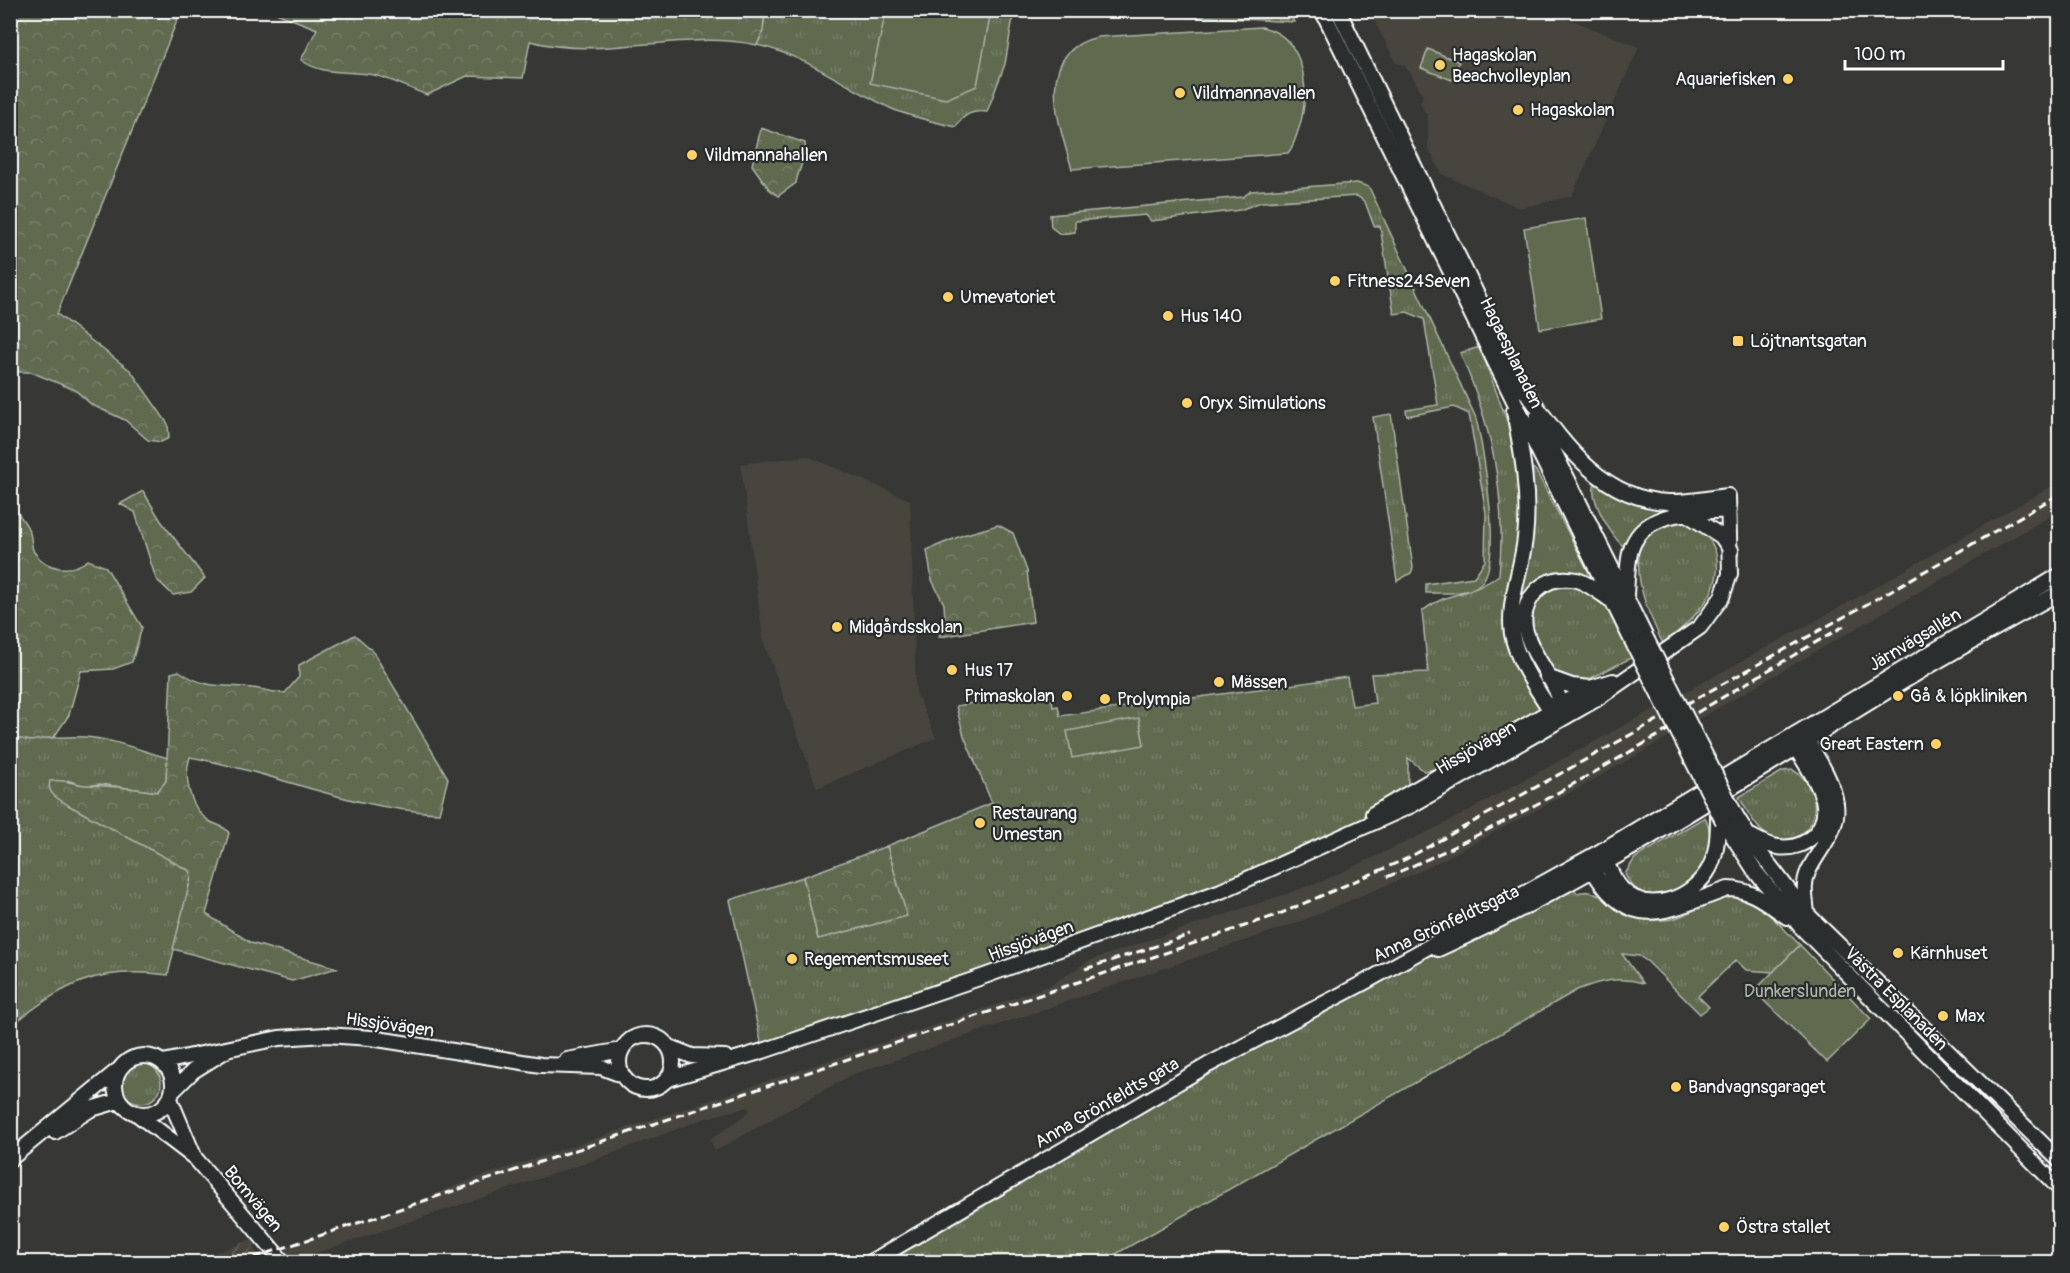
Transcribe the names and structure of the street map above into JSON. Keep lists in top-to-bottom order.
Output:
{
  "streets": {
    "main road": [
      "Hagaesplanaden",
      "Järnvägsallén",
      "Hissjövägen",
      "Anna Grönfeldtsgata",
      "Västra Esplanaden",
      "Anna Grönfeldts gata",
      "Bomvägen"
    ]
  },
  "crossings": [
    ["Hagaesplanaden", "Hissjövägen"],
    ["Hagaesplanaden", "Västra Esplanaden"],
    ["Järnvägsallén", "Anna Grönfeldtsgata"],
    ["Hissjövägen", "Bomvägen"],
    ["Anna Grönfeldtsgata", "Anna Grönfeldts gata"]
  ],
  "parks": ["Dunkerslunden"],
  "places": {
    "other": [
      "Hagaskolan Beachvolleyplan",
      "Aquariefisken",
      "Vildmannavallen",
      "Hagaskolan",
      "Vildmannahallen",
      "Fitness24Seven",
      "Umevatoriet",
      "Hus 140",
      "Oryx Simulations",
      "Midgårdsskolan",
      "Hus 17",
      "Mässen",
      "Primaskolan",
      "Gå & löpkliniken",
      "Prolympia",
      "Great Eastern",
      "Restaurang Umestan",
      "Kärnhuset",
      "Regementsmuseet",
      "Max",
      "Bandvagnsgaraget",
      "Östra stallet"
    ],
    "transit": ["Löjtnantsgatan"]
  },
  "scale_bar": "100 m"
}
